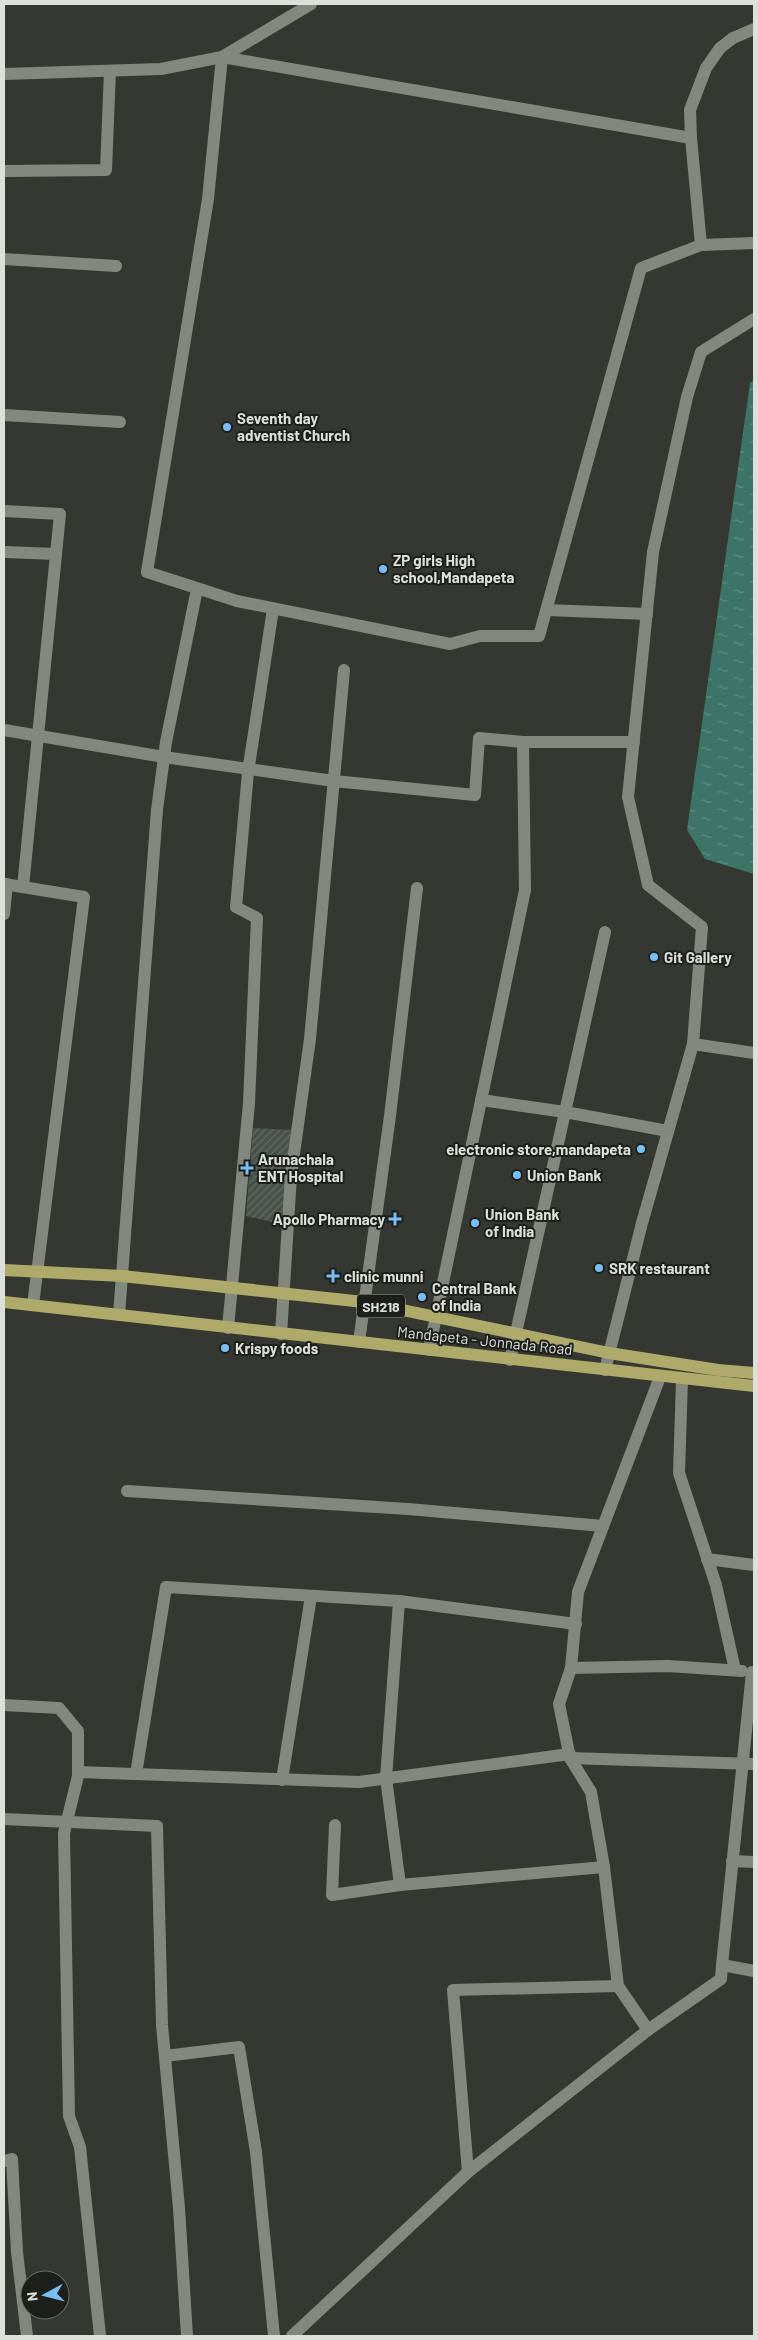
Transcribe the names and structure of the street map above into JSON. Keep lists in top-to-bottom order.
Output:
{
  "streets": {
    "main road": ["SH218", "Mandapeta - Jonnada Road"]
  },
  "places": {
    "other": [
      "Seventh day adventist Church",
      "ZP girls High school,Mandapeta",
      "Git Gallery",
      "electronic store,mandapeta",
      "Union Bank",
      "Union Bank of India",
      "SRK restaurant",
      "Central Bank of India",
      "Krispy foods"
    ],
    "health": ["Arunachala ENT Hospital", "Apollo Pharmacy", "clinic munni"]
  },
  "north": "left"
}
